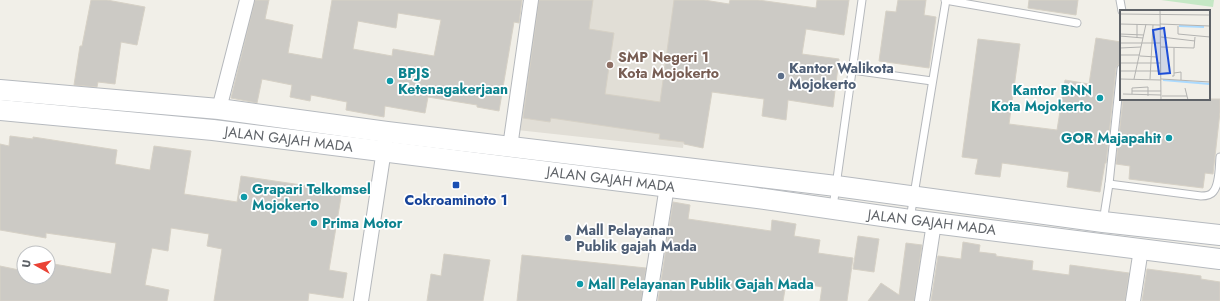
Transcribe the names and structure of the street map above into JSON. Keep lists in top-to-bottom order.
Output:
{
  "streets": {
    "main road": ["JALAN GAJAH MADA"]
  },
  "places": {
    "other": [
      "SMP Negeri 1 Kota Mojokerto",
      "Kantor Walikota Mojokerto",
      "BPJS Ketenagakerjaan",
      "Kantor BNN Kota Mojokerto",
      "GOR Majapahit",
      "Grapari Telkomsel Mojokerto",
      "Prima Motor",
      "Mall Pelayanan Publik gajah Mada",
      "Mall Pelayanan Publik Gajah Mada"
    ],
    "transit": ["Cokroaminoto 1"]
  },
  "north": "left"
}
